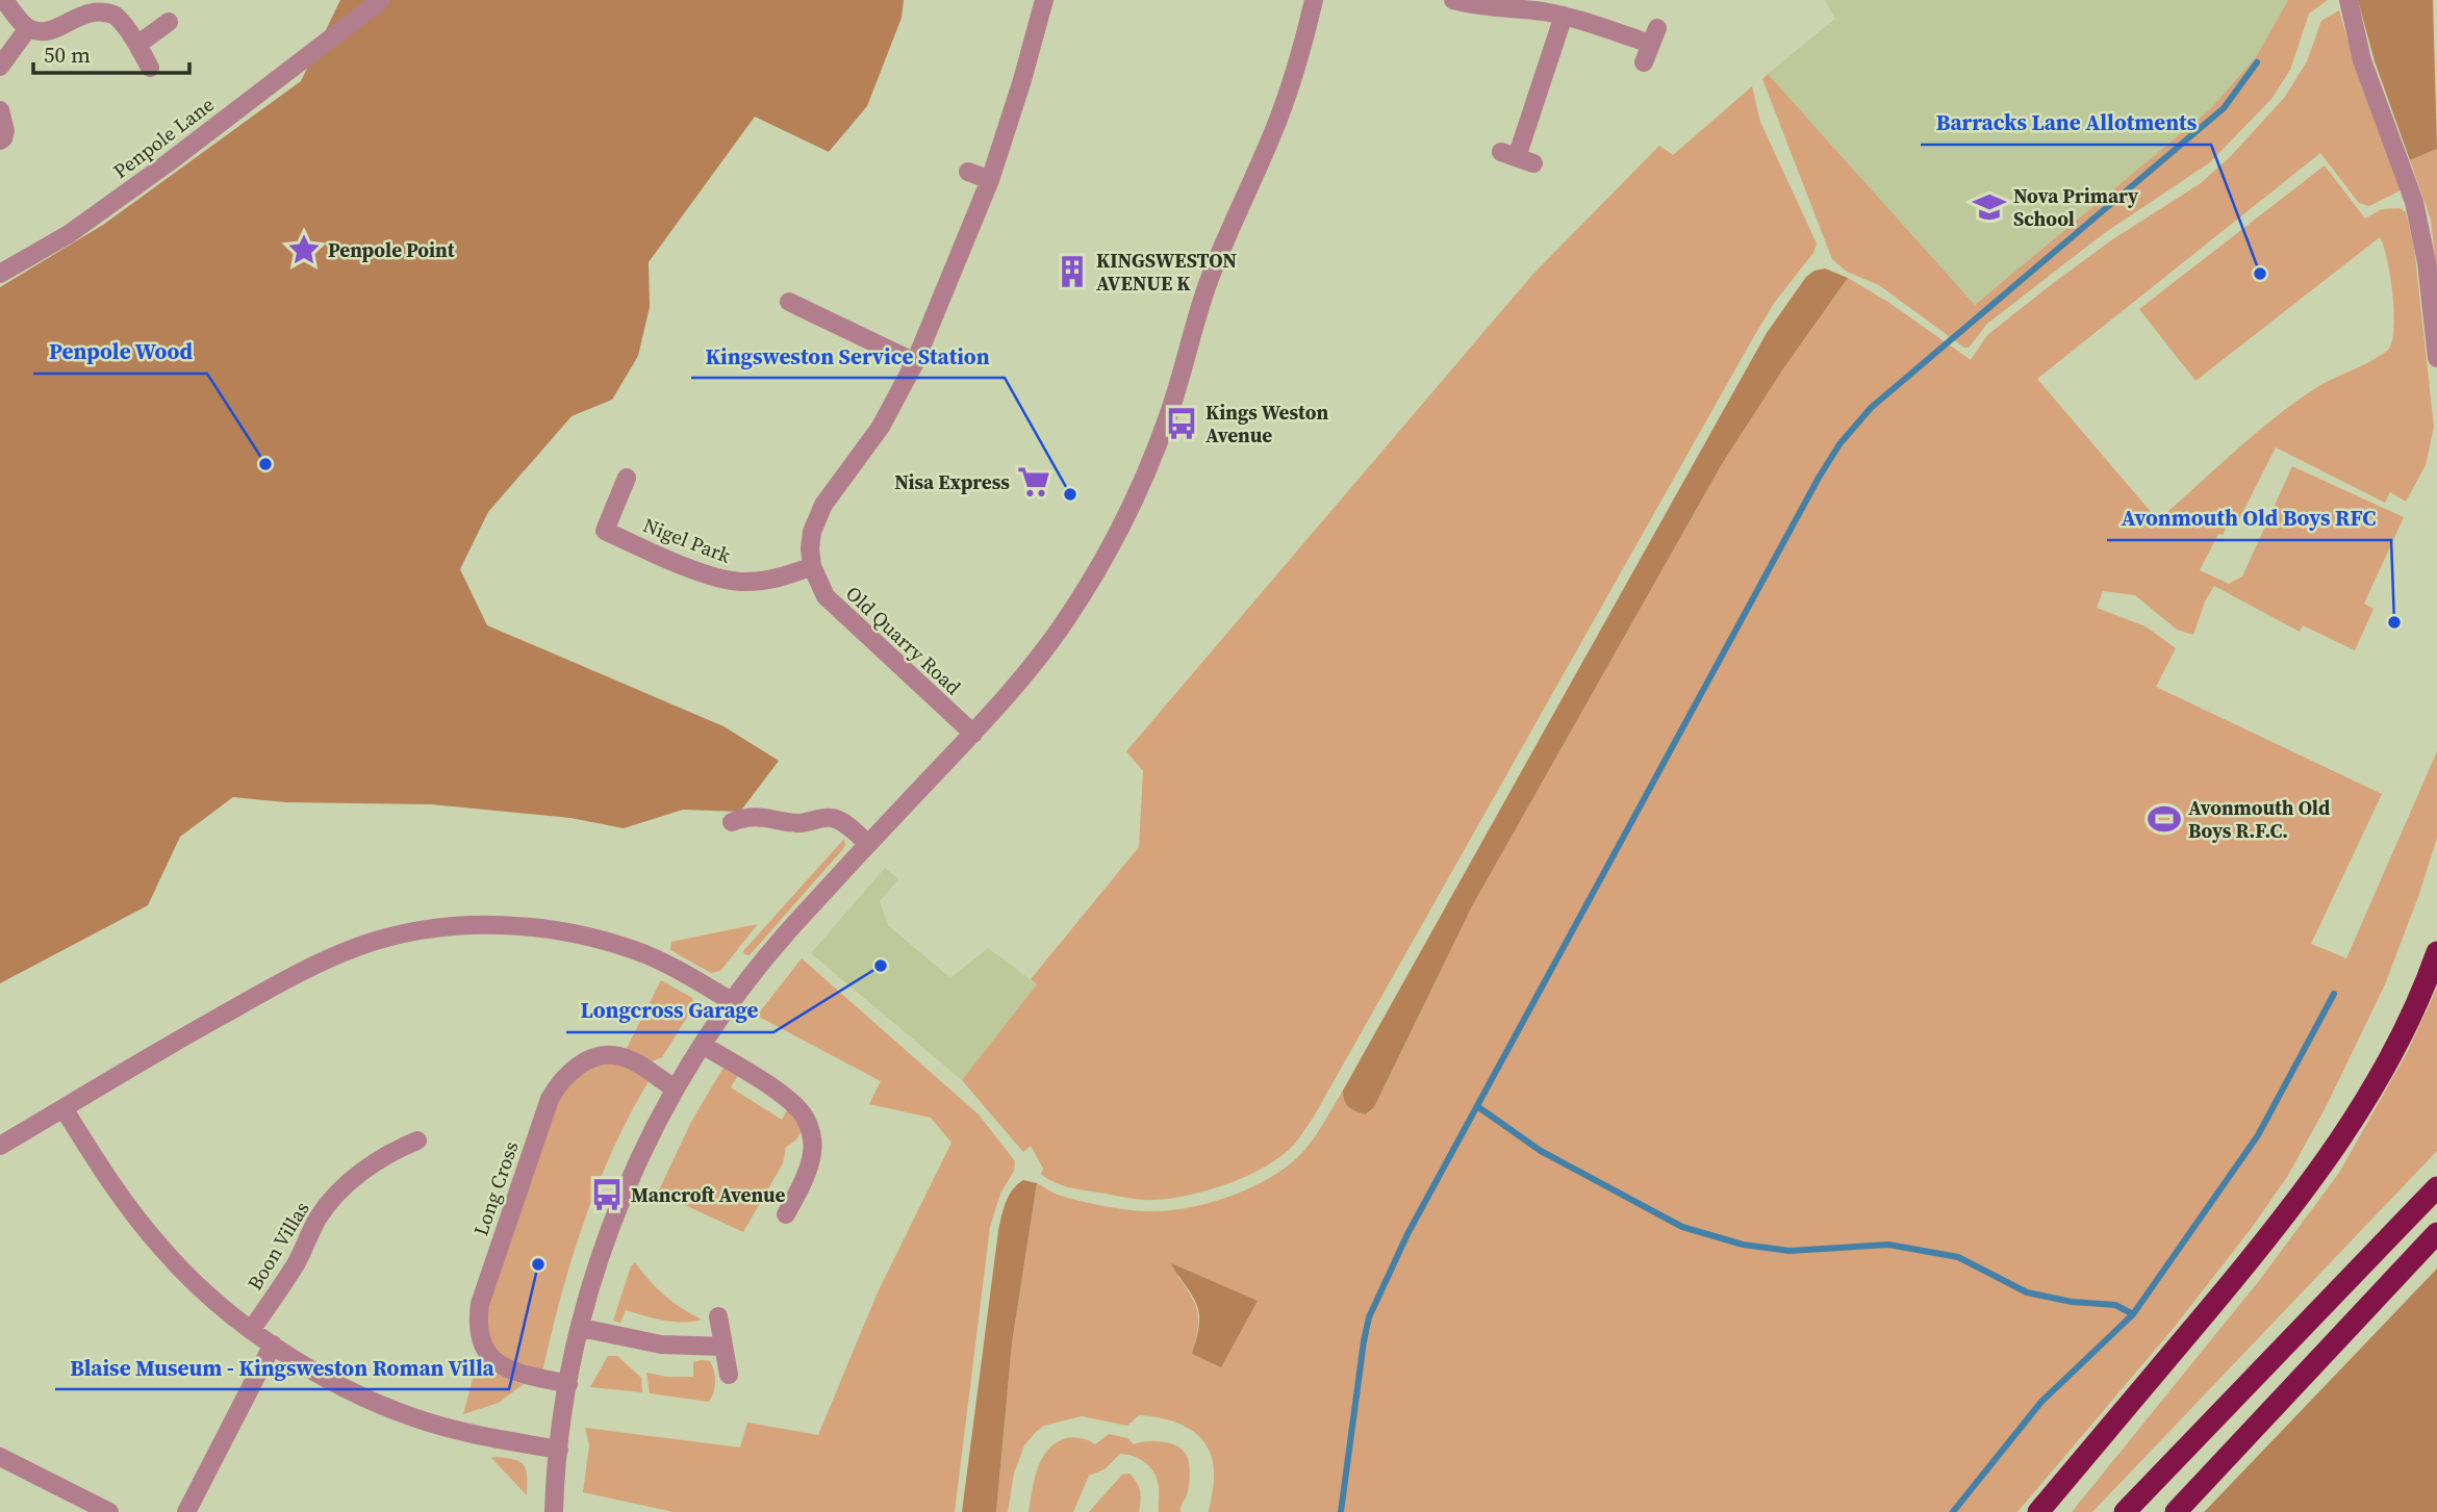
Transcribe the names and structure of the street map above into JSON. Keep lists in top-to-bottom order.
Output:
{
  "streets": {
    "street": [
      "Penpole Lane",
      "Nigel Park",
      "Old Quarry Road",
      "Long Cross",
      "Boon Villas"
    ]
  },
  "crossings": [
    ["Nigel Park", "Old Quarry Road"]
  ],
  "places": {
    "school or university": ["Nova Primary School"],
    "place": ["Penpole Point"],
    "building": ["KINGSWESTON AVENUE K"],
    "other": [
      "Barracks Lane Allotments",
      "Penpole Wood",
      "Kingsweston Service Station",
      "Avonmouth Old Boys RFC",
      "Longcross Garage",
      "Blaise Museum - Kingsweston Roman Villa"
    ],
    "bus stop": ["Kings Weston Avenue", "Mancroft Avenue"],
    "supermarket": ["Nisa Express"],
    "sports": ["Avonmouth Old Boys R.F.C."]
  },
  "scale_bar": "50 m"
}
